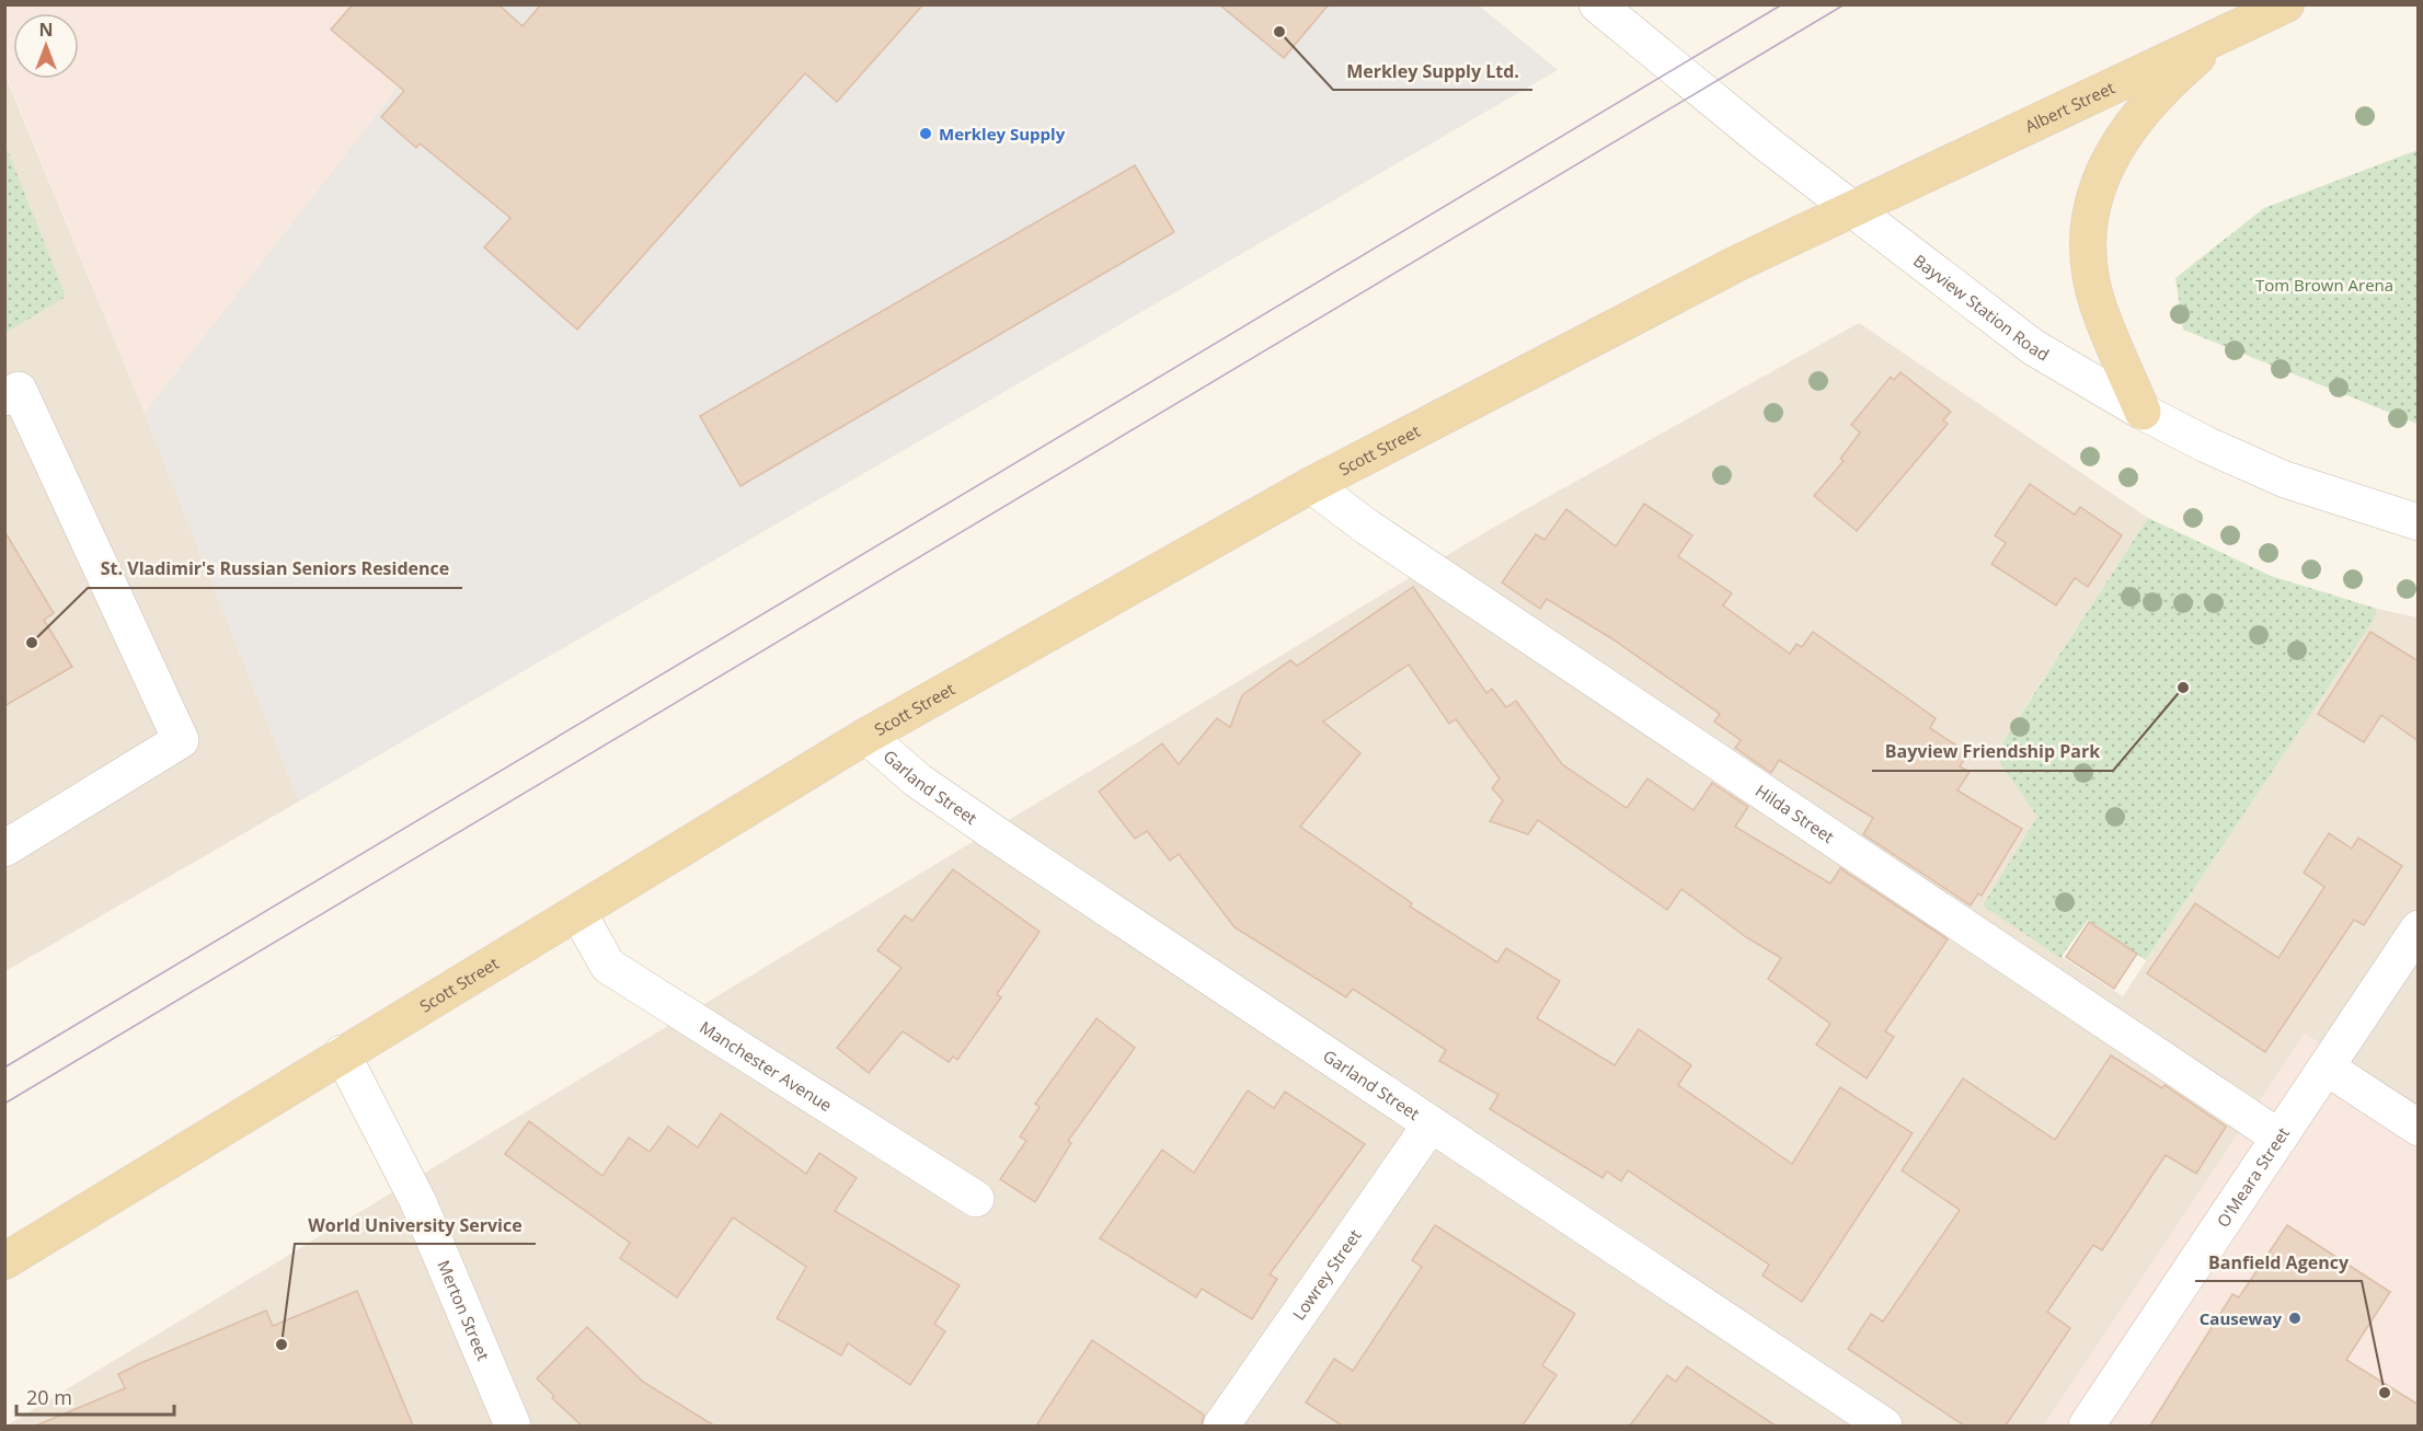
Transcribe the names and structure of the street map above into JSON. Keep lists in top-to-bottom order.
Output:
{
  "streets": {
    "main road": ["Albert Street", "Scott Street"],
    "street": [
      "Bayview Station Road",
      "Garland Street",
      "Hilda Street",
      "Manchester Avenue",
      "O'Meara Street",
      "Lowrey Street",
      "Merton Street"
    ]
  },
  "crossings": [
    ["Albert Street", "Bayview Station Road"],
    ["Albert Street", "Scott Street"],
    ["Bayview Station Road", "Scott Street"],
    ["Scott Street", "Garland Street"],
    ["Scott Street", "Hilda Street"],
    ["Scott Street", "Manchester Avenue"],
    ["Scott Street", "Merton Street"],
    ["Garland Street", "Lowrey Street"],
    ["Hilda Street", "O'Meara Street"]
  ],
  "parks": ["Tom Brown Arena"],
  "places": [
    "Merkley Supply Ltd.",
    "Merkley Supply",
    "St. Vladimir's Russian Seniors Residence",
    "Bayview Friendship Park",
    "Causeway",
    "World University Service",
    "Banfield Agency"
  ],
  "scale_bar": "20 m",
  "north": "top"
}
